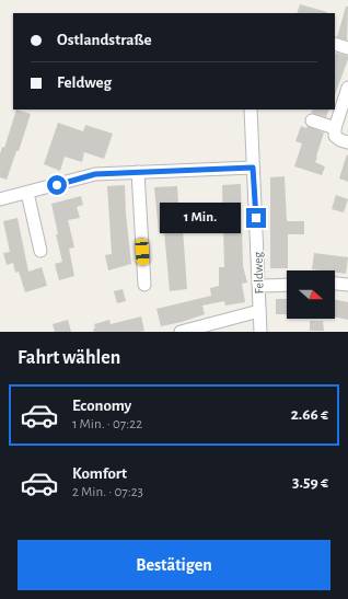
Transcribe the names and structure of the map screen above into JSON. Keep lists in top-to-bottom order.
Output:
{
  "streets": {
    "street": ["Feldweg"]
  },
  "north": "right",
  "page": {
    "banner": ["Ostlandstraße", "Feldweg"],
    "bubble": "1 Min.",
    "heading": "Fahrt wählen",
    "list": [
      {
        "name": "Economy",
        "note": "1 Min. · 07:22",
        "value": "2.66 €"
      },
      {
        "name": "Komfort",
        "note": "2 Min. · 07:23",
        "value": "3.59 €"
      }
    ],
    "buttons": "Bestätigen"
  }
}
